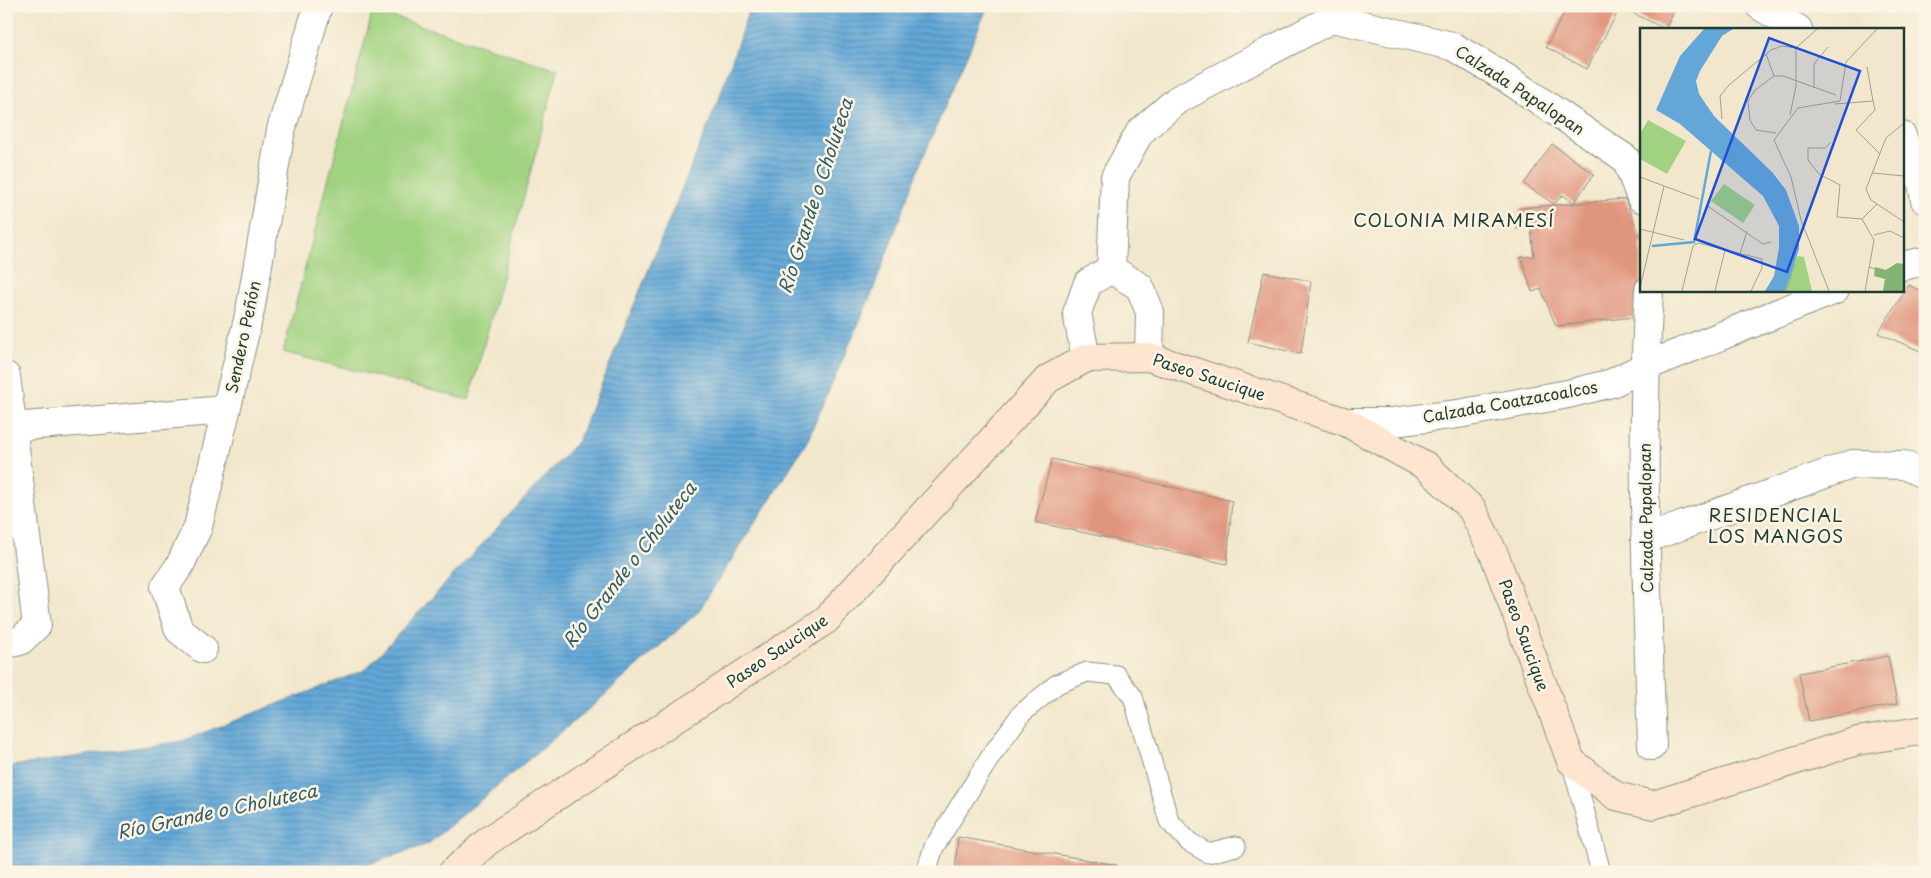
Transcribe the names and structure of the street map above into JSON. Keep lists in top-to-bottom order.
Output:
{
  "streets": {
    "street": [
      "Calzada Papalopan",
      "Sendero Peñón",
      "Paseo Saucique",
      "Calzada Coatzacoalcos"
    ]
  },
  "crossings": [
    ["Calzada Papalopan", "Paseo Saucique"],
    ["Calzada Papalopan", "Calzada Coatzacoalcos"],
    ["Paseo Saucique", "Calzada Coatzacoalcos"]
  ],
  "districts": ["COLONIA MIRAMESÍ", "RESIDENCIAL LOS MANGOS"],
  "water": ["Río Grande o Choluteca"]
}
